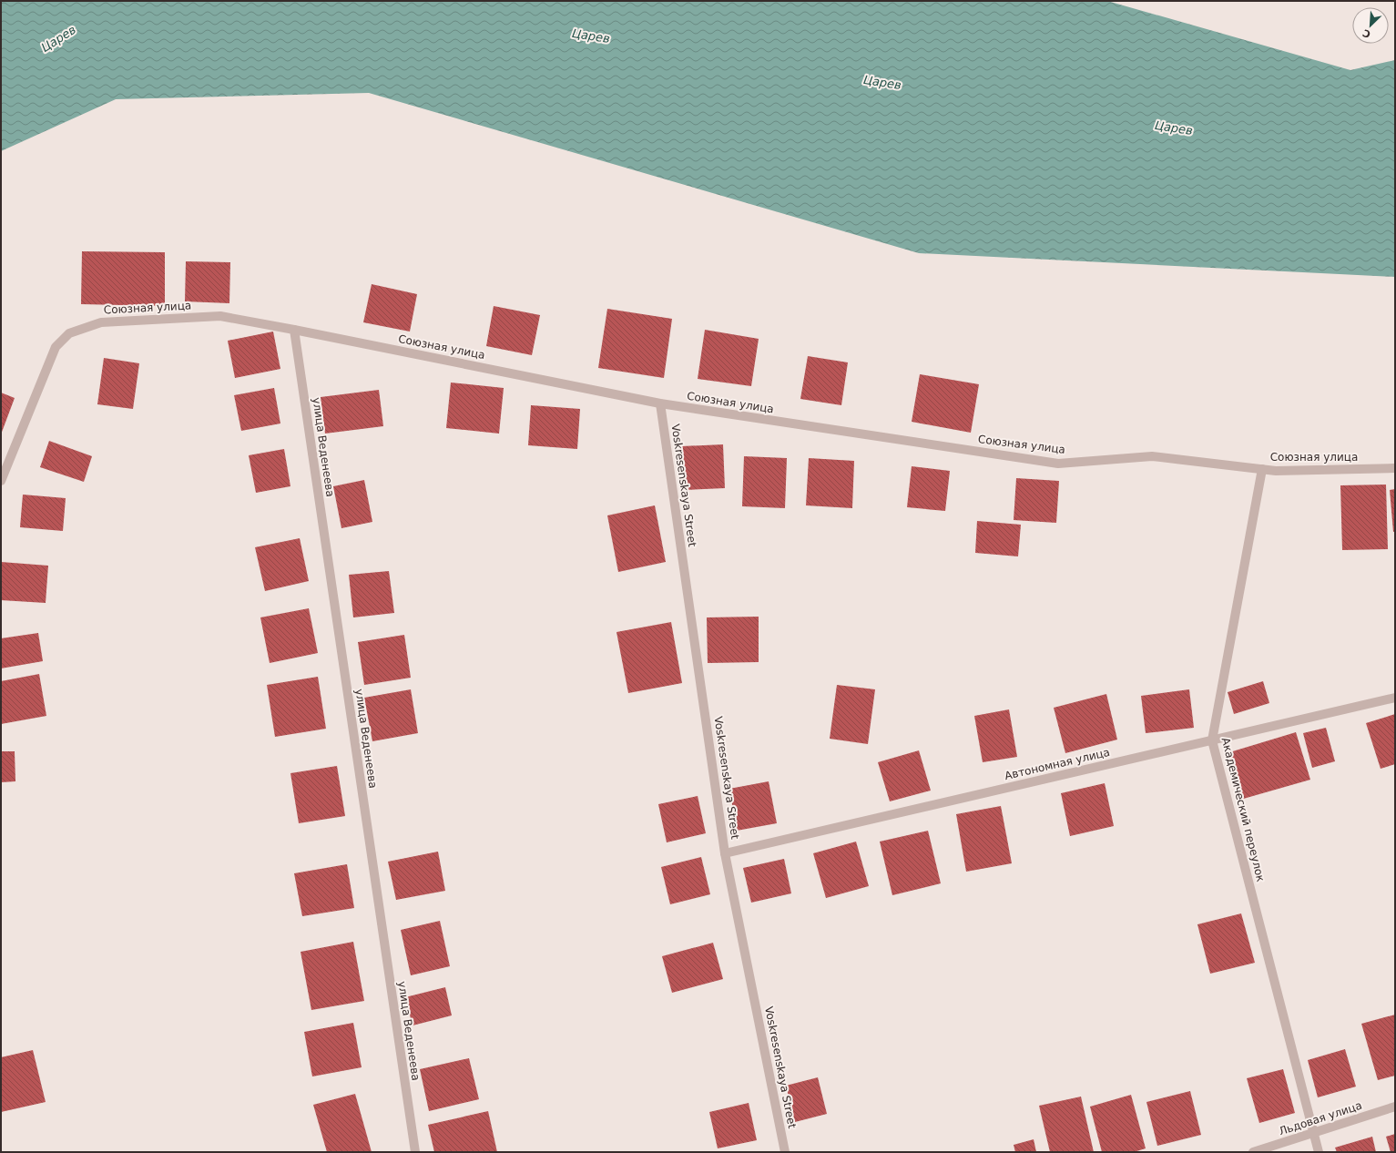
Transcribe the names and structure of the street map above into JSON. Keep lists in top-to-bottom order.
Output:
{
  "streets": {
    "street": [
      "Союзная улица",
      "улица Веденеева",
      "Voskresenskaya Street",
      "Автономная улица",
      "Академический переулок",
      "Льдовая улица"
    ]
  },
  "crossings": [
    ["Союзная улица", "улица Веденеева"],
    ["Союзная улица", "Voskresenskaya Street"],
    ["Союзная улица", "Академический переулок"],
    ["Voskresenskaya Street", "Автономная улица"],
    ["Автономная улица", "Академический переулок"],
    ["Академический переулок", "Льдовая улица"]
  ],
  "water": ["Царев"],
  "north": "bottom left"
}
